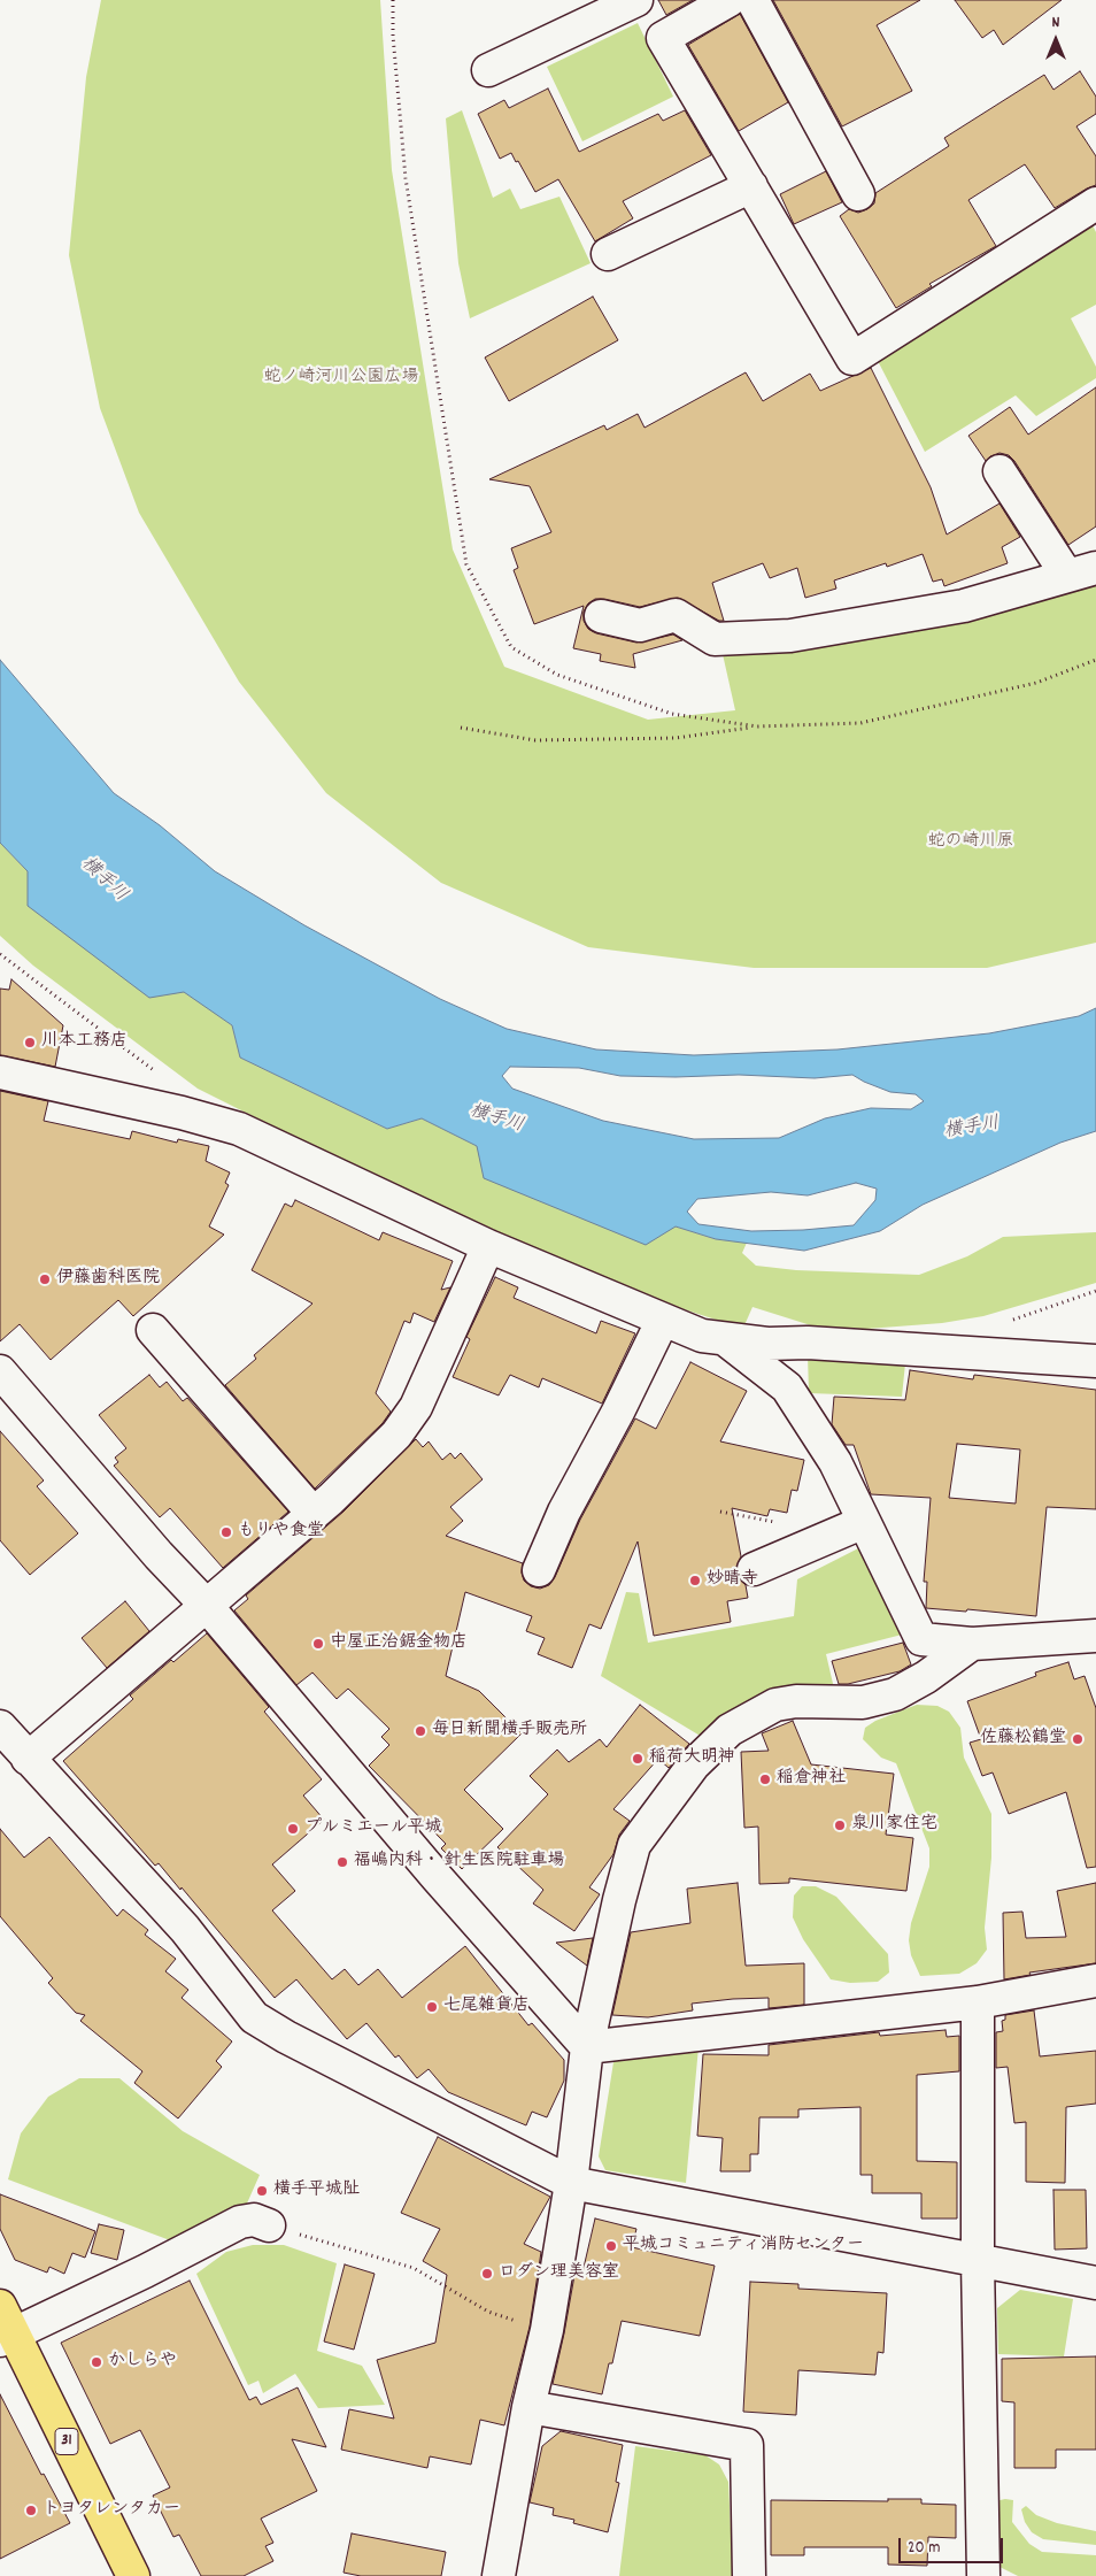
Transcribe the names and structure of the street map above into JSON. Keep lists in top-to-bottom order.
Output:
{
  "streets": {
    "main road": ["31"]
  },
  "water": ["横手川"],
  "parks": ["蛇ノ崎河川公園広場", "蛇の崎川原"],
  "places": [
    "川本工務店",
    "伊藤歯科医院",
    "もりや食堂",
    "妙晴寺",
    "中屋正治鋸金物店",
    "毎日新聞横手販売所",
    "佐藤松鶴堂",
    "稲荷大明神",
    "稲倉神社",
    "泉川家住宅",
    "プルミエール平城",
    "福嶋内科・ 針生医院駐車場",
    "七尾雑貨店",
    "横手平城阯",
    "平城コミュニティ消防センター",
    "ロダン理美容室",
    "かしらや",
    "トヨタレンタカー"
  ],
  "scale_bar": "20 m",
  "north": "top"
}
